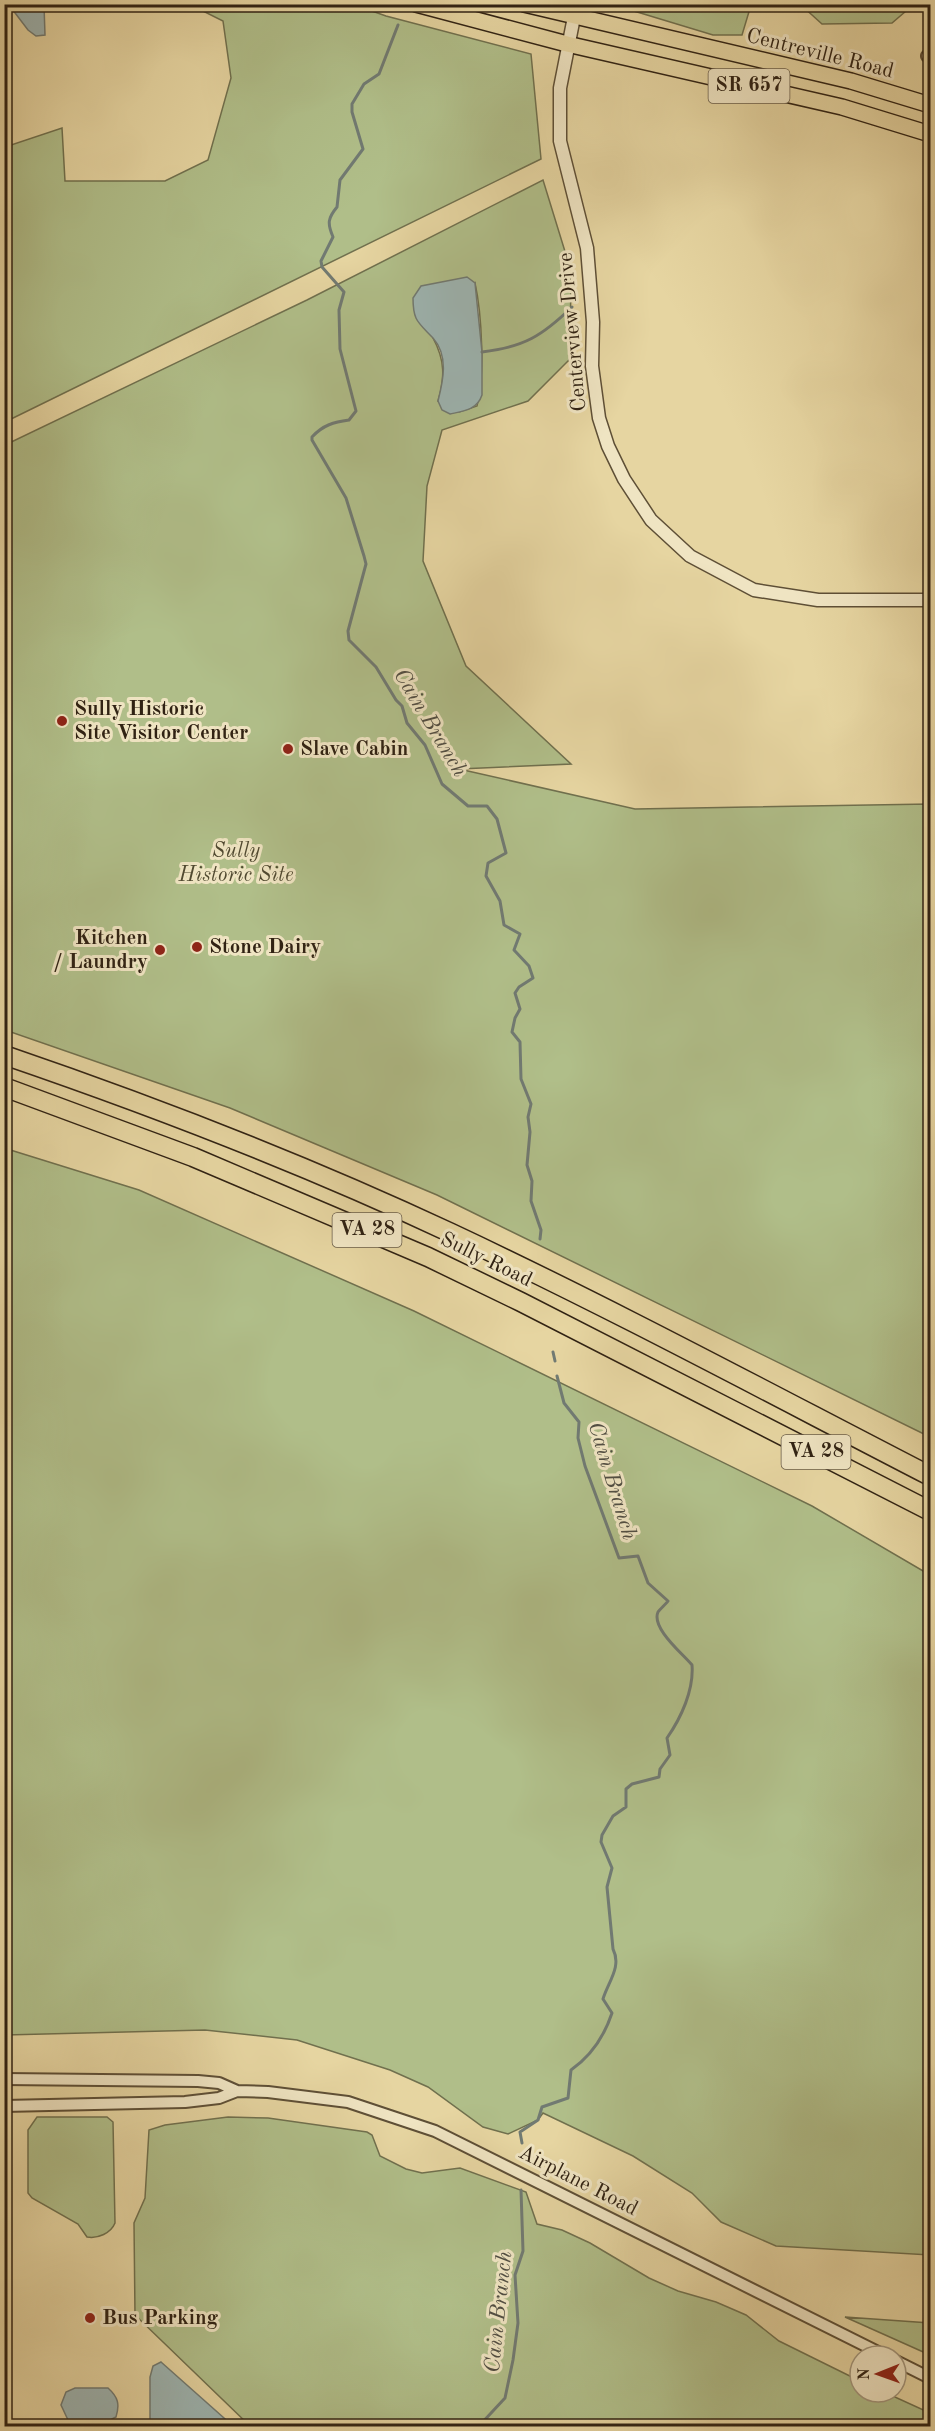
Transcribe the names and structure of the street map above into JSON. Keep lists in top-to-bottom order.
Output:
{
  "streets": {
    "highway": ["VA 28", "Sully Road"],
    "main road": ["Centreville Road", "SR 657"],
    "street": ["Centerview Drive", "Airplane Road"]
  },
  "crossings": [
    ["Centreville Road", "Centerview Drive"],
    ["SR 657", "Centerview Drive"]
  ],
  "water": ["Cain Branch"],
  "parks": ["Sully Historic Site"],
  "places": [
    "Sully Historic Site Visitor Center",
    "Slave Cabin",
    "Stone Dairy",
    "Kitchen / Laundry",
    "Bus Parking"
  ],
  "north": "left"
}
